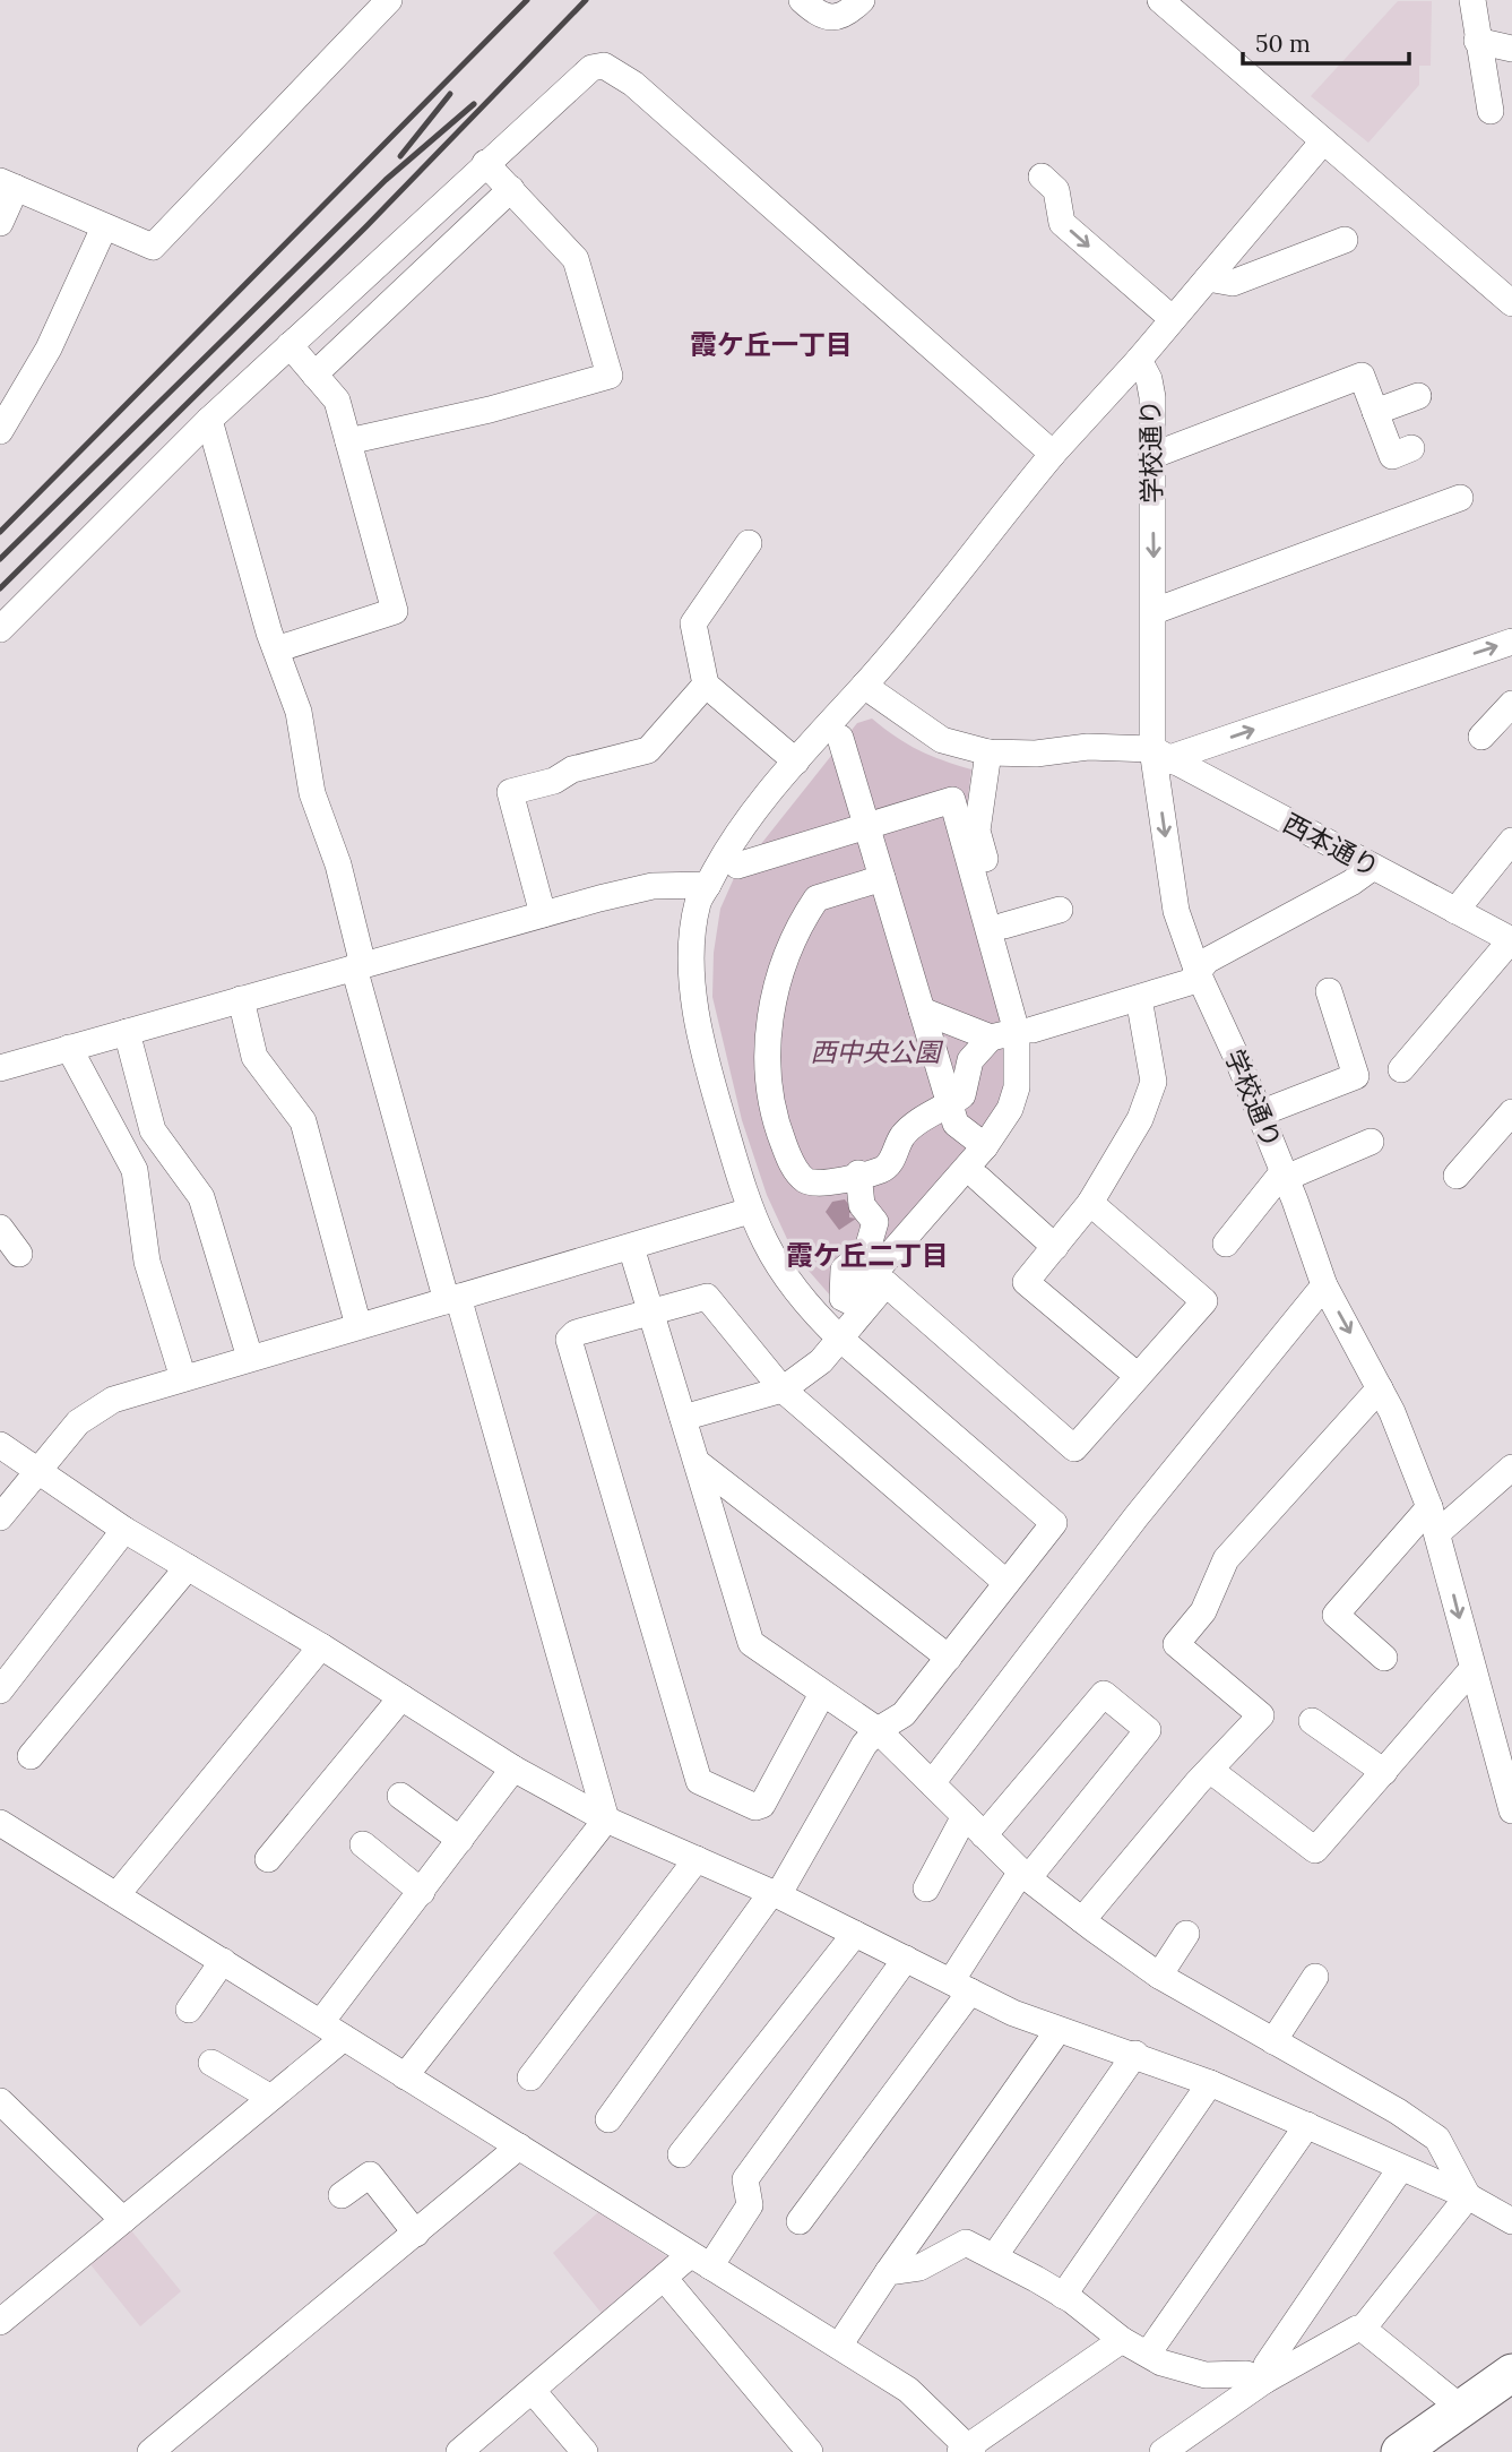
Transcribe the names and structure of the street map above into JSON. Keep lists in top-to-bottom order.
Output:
{
  "streets": {
    "street": ["学校通り", "西本通り"]
  },
  "crossings": [
    ["学校通り", "西本通り"]
  ],
  "districts": ["霞ケ丘一丁目", "霞ケ丘二丁目"],
  "parks": ["西中央公園"],
  "scale_bar": "50 m"
}
